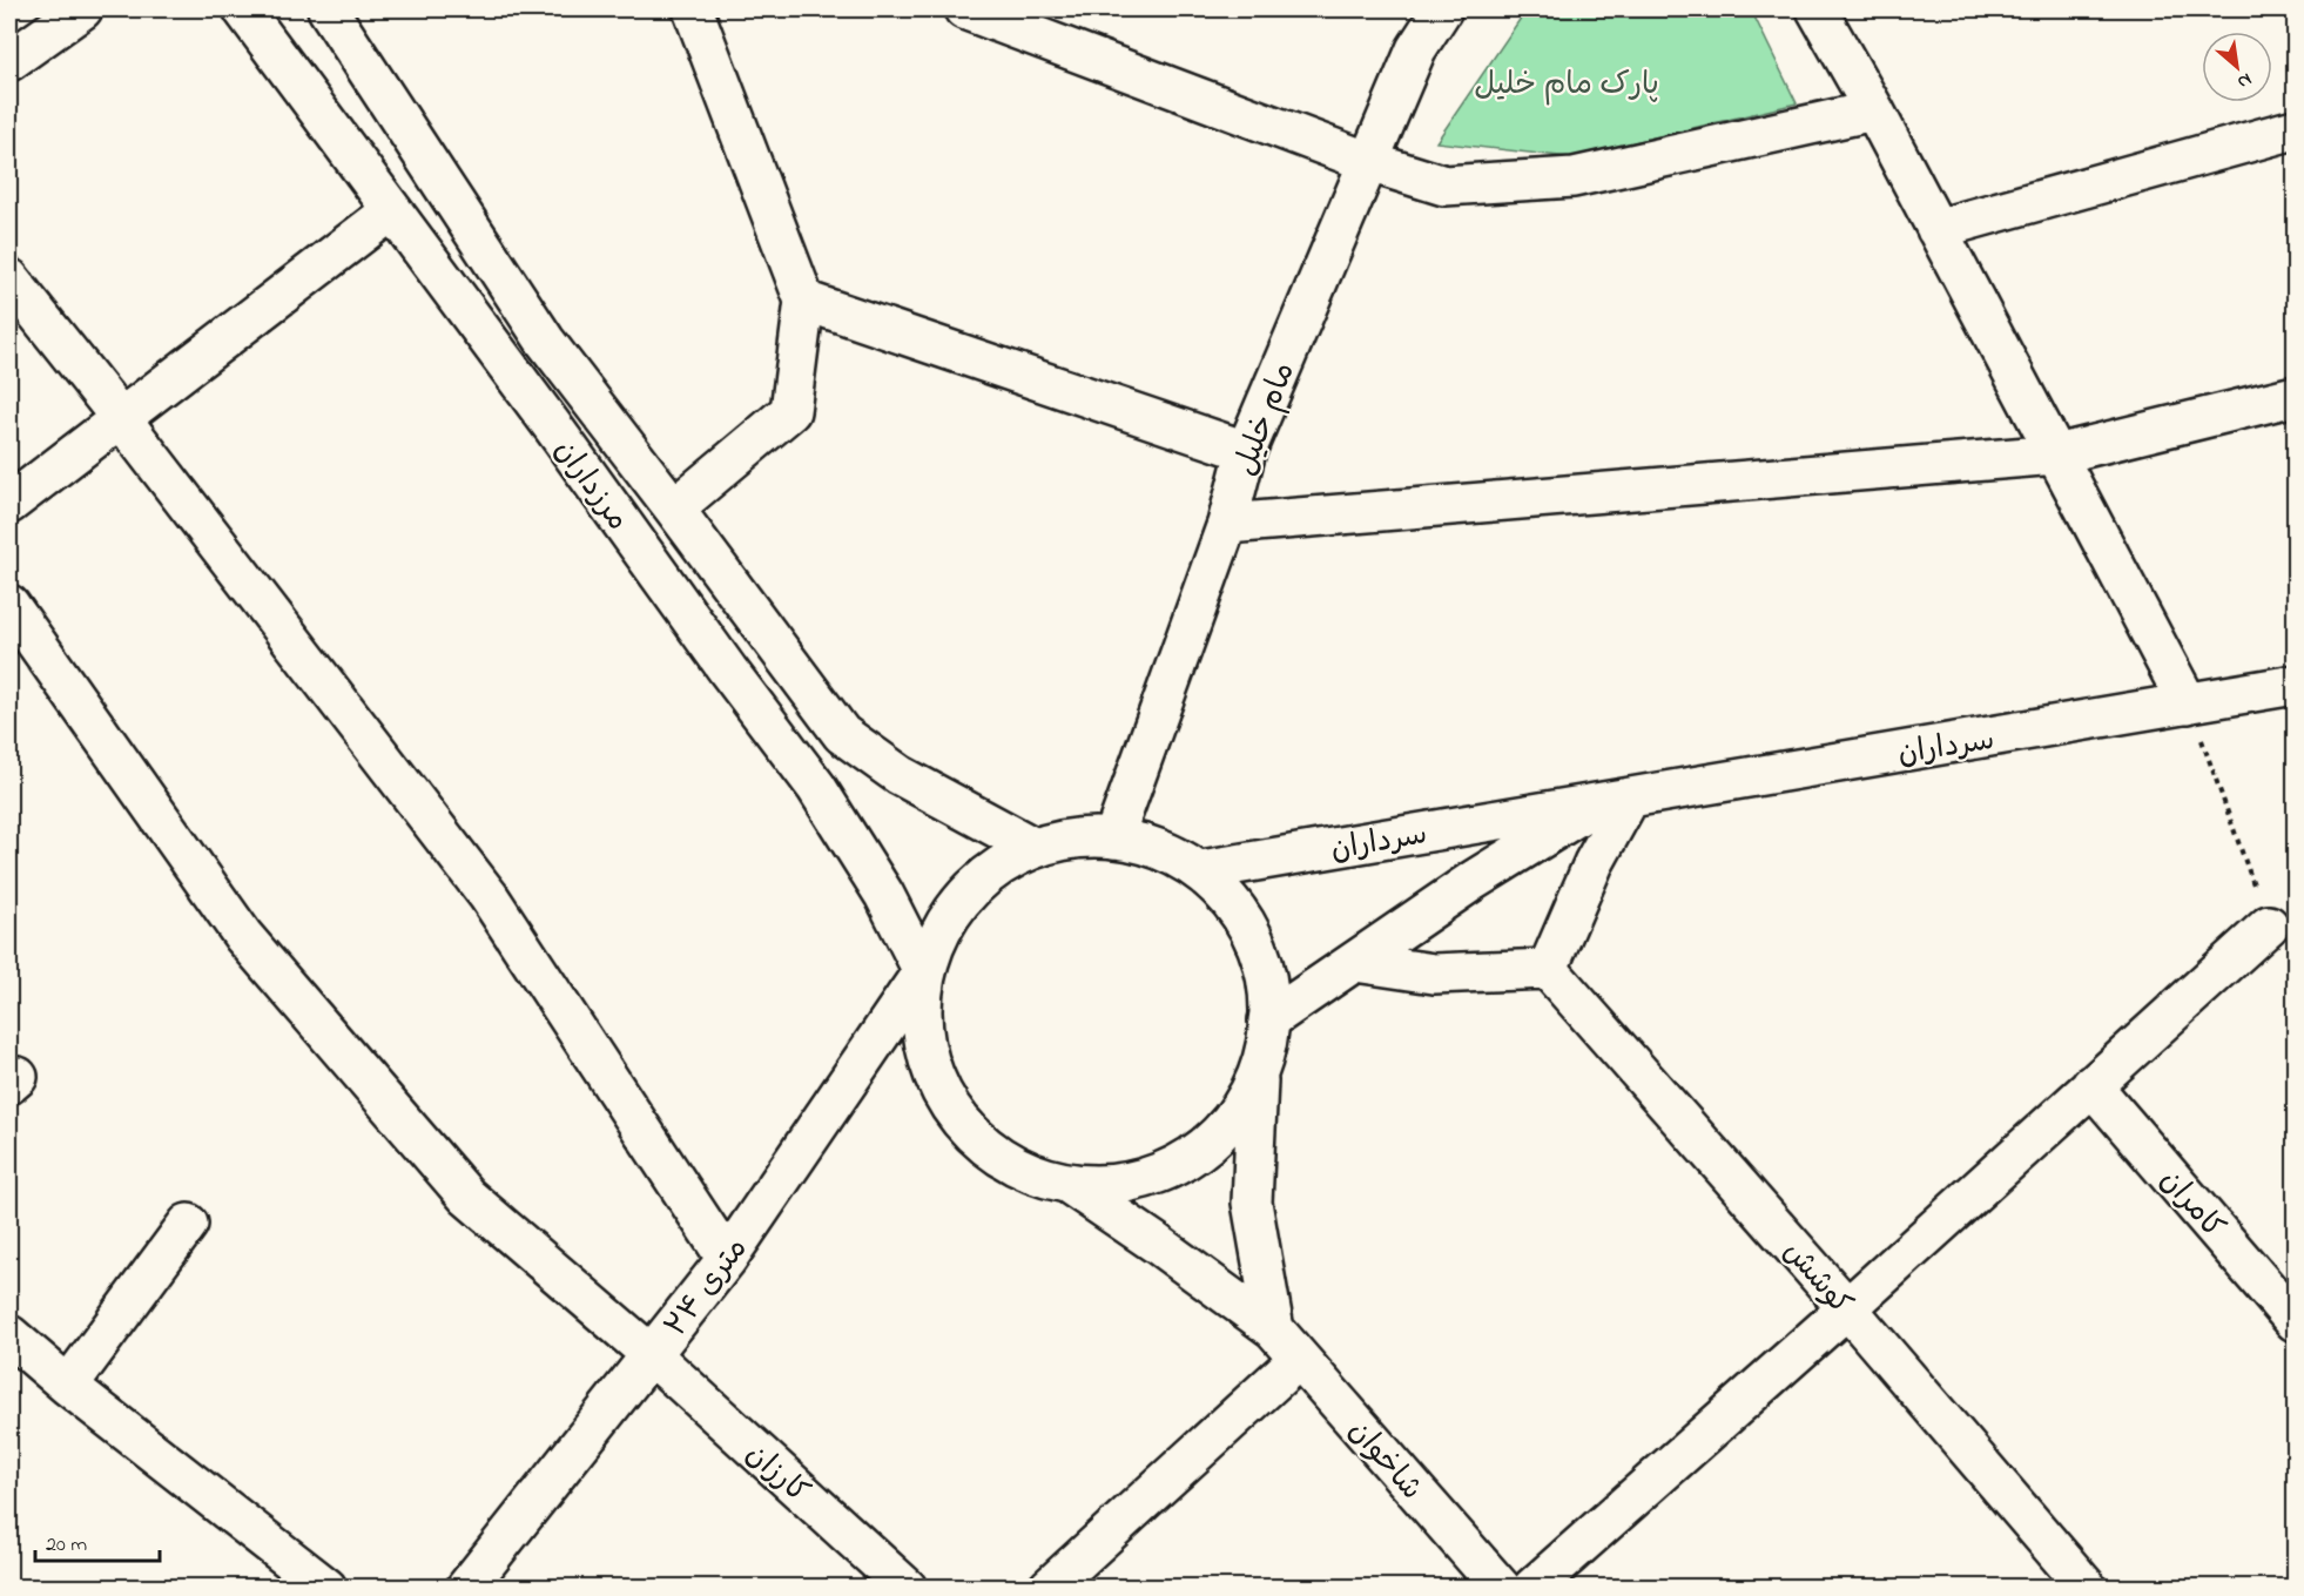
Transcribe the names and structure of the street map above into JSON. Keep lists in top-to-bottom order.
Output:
{
  "streets": {
    "street": [
      "مام خلیل",
      "مرزداران",
      "سرداران",
      "کامران",
      "کوشش",
      "۲۴ متری",
      "شاخوان",
      "کارزان"
    ]
  },
  "crossings": [
    ["مرزداران", "۲۴ متری"],
    ["۲۴ متری", "کارزان"]
  ],
  "parks": ["پارک مام خلیل"],
  "scale_bar": "20 m",
  "north": "bottom right"
}
